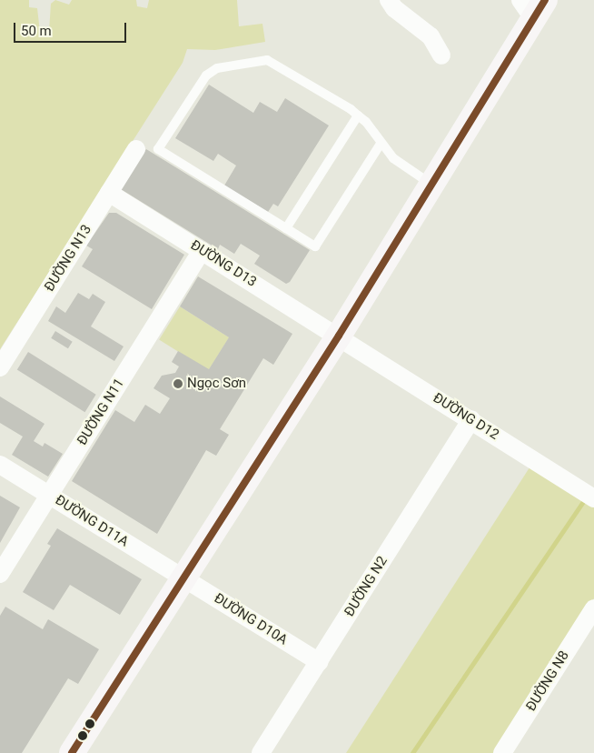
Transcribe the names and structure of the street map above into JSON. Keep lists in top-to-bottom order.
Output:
{
  "streets": {
    "street": [
      "ĐƯỜNG N13",
      "ĐƯỜNG D13",
      "ĐƯỜNG N11",
      "ĐƯỜNG D12",
      "ĐƯỜNG D11A",
      "ĐƯỜNG N2",
      "ĐƯỜNG D10A",
      "ĐƯỜNG N8"
    ]
  },
  "crossings": [
    ["ĐƯỜNG N13", "ĐƯỜNG D13"],
    ["ĐƯỜNG D13", "ĐƯỜNG N11"],
    ["ĐƯỜNG D13", "ĐƯỜNG D12"],
    ["ĐƯỜNG N11", "ĐƯỜNG D11A"],
    ["ĐƯỜNG D12", "ĐƯỜNG N2"],
    ["ĐƯỜNG D11A", "ĐƯỜNG D10A"],
    ["ĐƯỜNG N2", "ĐƯỜNG D10A"]
  ],
  "places": ["Ngọc Sơn"],
  "scale_bar": "50 m"
}
